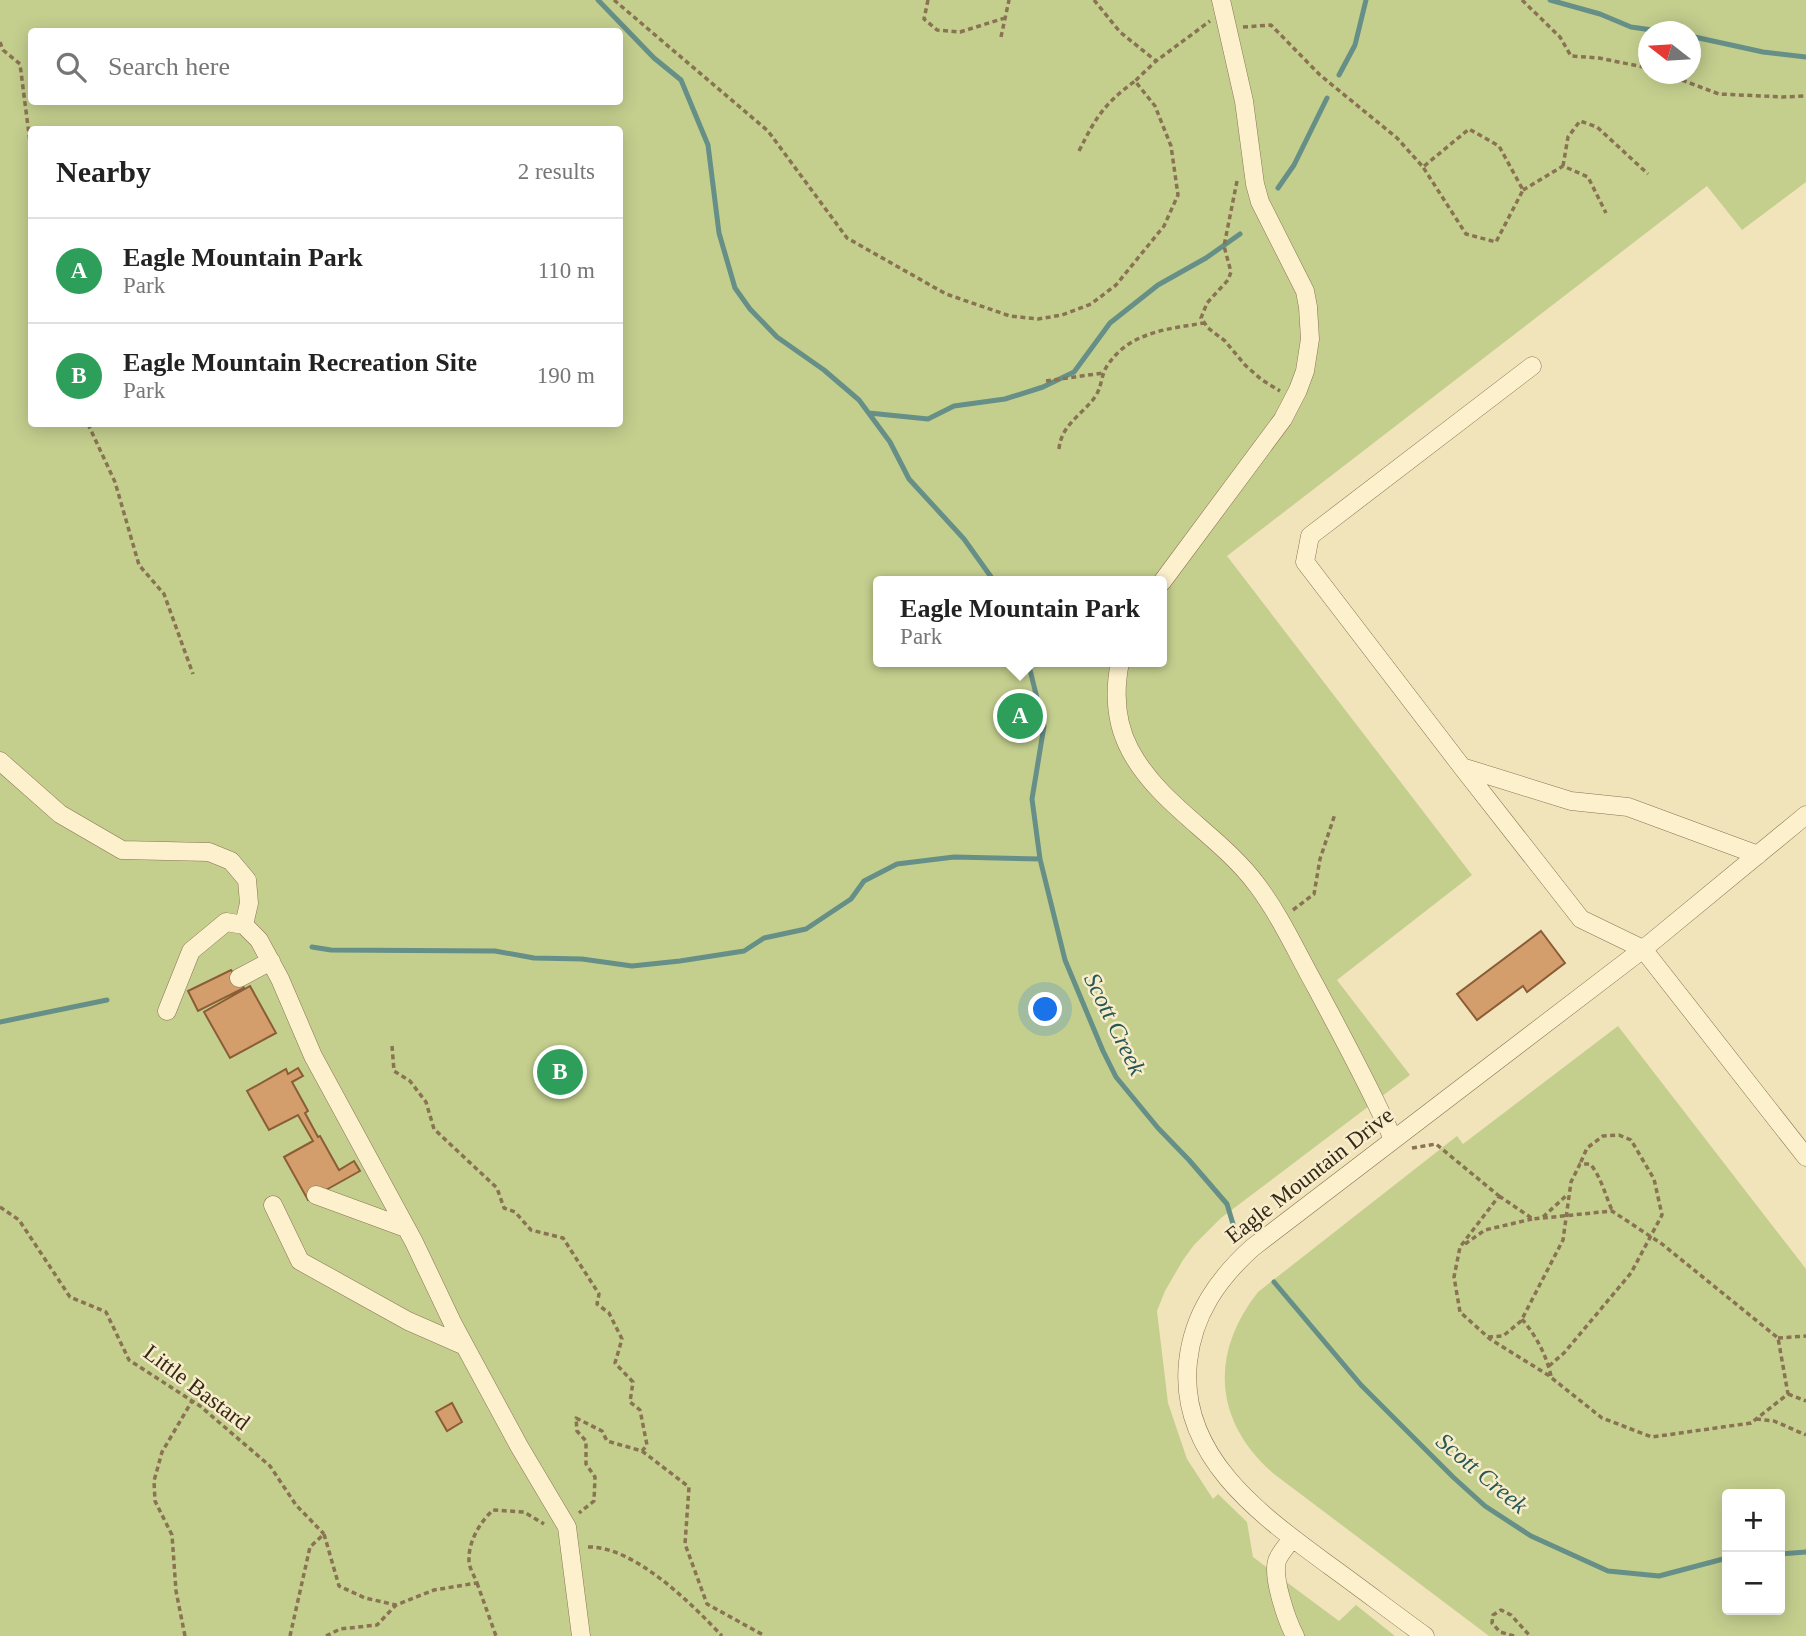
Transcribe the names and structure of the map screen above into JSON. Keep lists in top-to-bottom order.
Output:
{
  "streets": {
    "street": ["Eagle Mountain Drive"],
    "path": ["Little Bastard"]
  },
  "water": ["Scott Creek"],
  "north": "left",
  "page": {
    "search": "Search here",
    "heading": ["Nearby", "2 results"],
    "list": [
      {
        "mark": "A",
        "name": "Eagle Mountain Park",
        "note": "Park",
        "value": "110 m"
      },
      {
        "mark": "B",
        "name": "Eagle Mountain Recreation Site",
        "note": "Park",
        "value": "190 m"
      }
    ],
    "popup": ["Eagle Mountain Park", "Park"],
    "pins": ["A", "B"],
    "map_buttons": ["+", "−"]
  }
}
